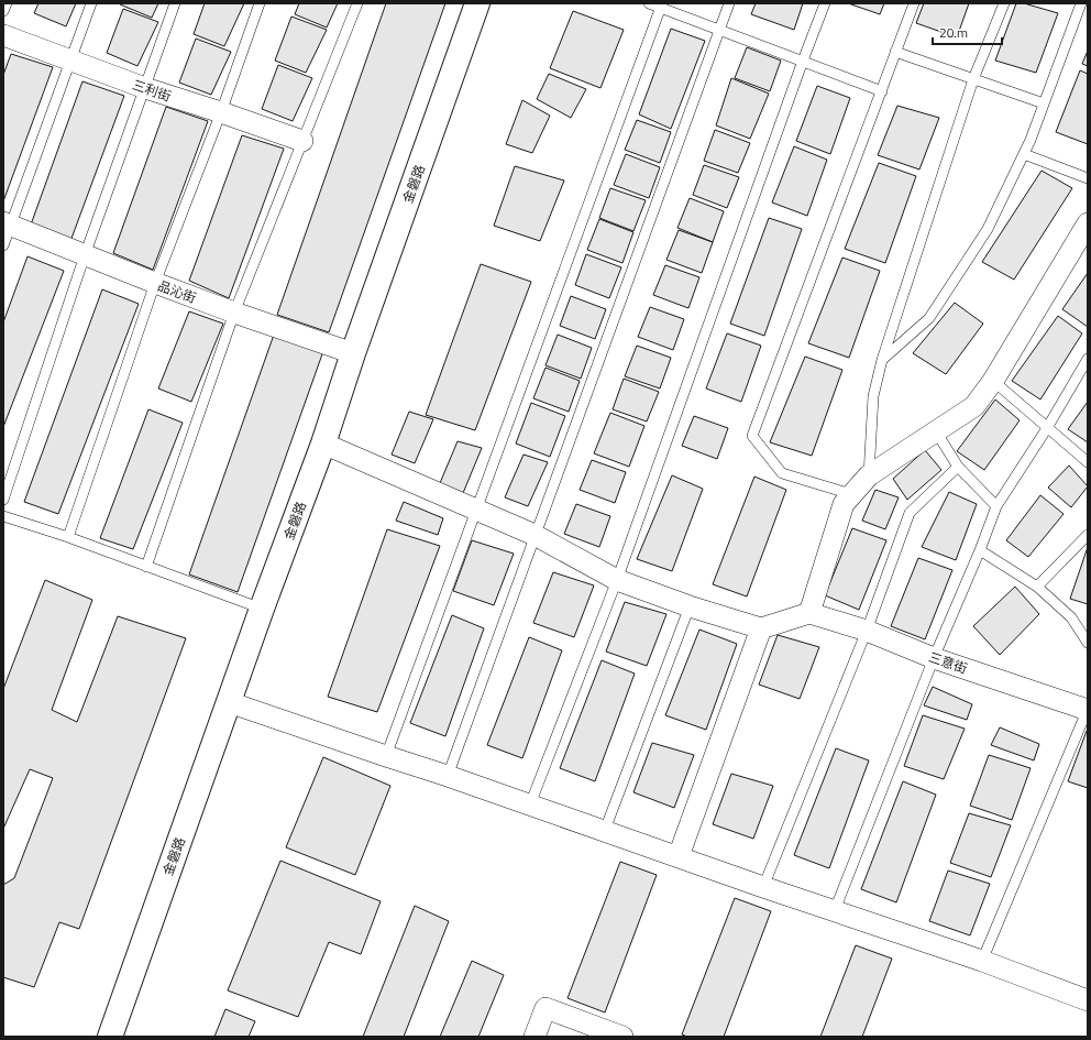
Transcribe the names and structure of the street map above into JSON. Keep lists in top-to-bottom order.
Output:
{
  "streets": {
    "street": [
      "三利街",
      "金磐路",
      "品沁街",
      "三意街"
    ]
  },
  "crossings": [
    ["金磐路", "品沁街"]
  ],
  "scale_bar": "20 m"
}
